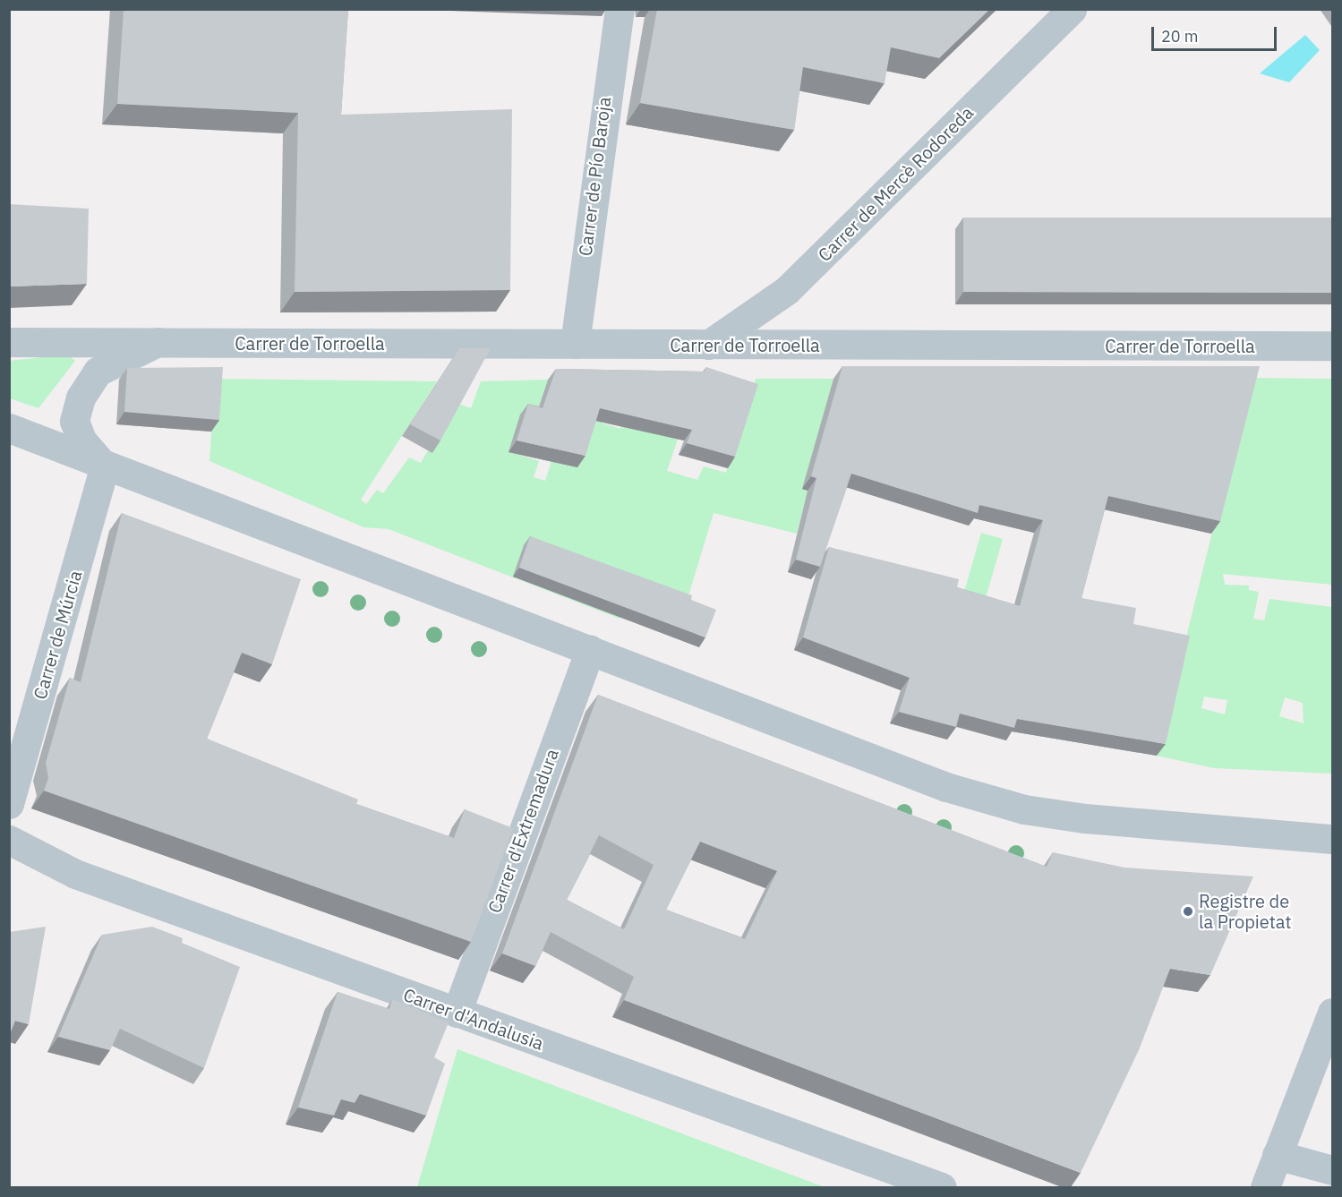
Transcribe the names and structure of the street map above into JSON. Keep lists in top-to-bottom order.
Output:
{
  "streets": {
    "street": [
      "Carrer de Pío Baroja",
      "Carrer de Mercè Rodoreda",
      "Carrer de Torroella",
      "Carrer de Múrcia",
      "Carrer d'Extremadura",
      "Carrer d'Andalusia"
    ]
  },
  "crossings": [
    ["Carrer de Pío Baroja", "Carrer de Torroella"],
    ["Carrer de Mercè Rodoreda", "Carrer de Torroella"],
    ["Carrer de Torroella", "Carrer de Múrcia"],
    ["Carrer d'Extremadura", "Carrer d'Andalusia"]
  ],
  "places": ["Registre de la Propietat"],
  "scale_bar": "20 m"
}
